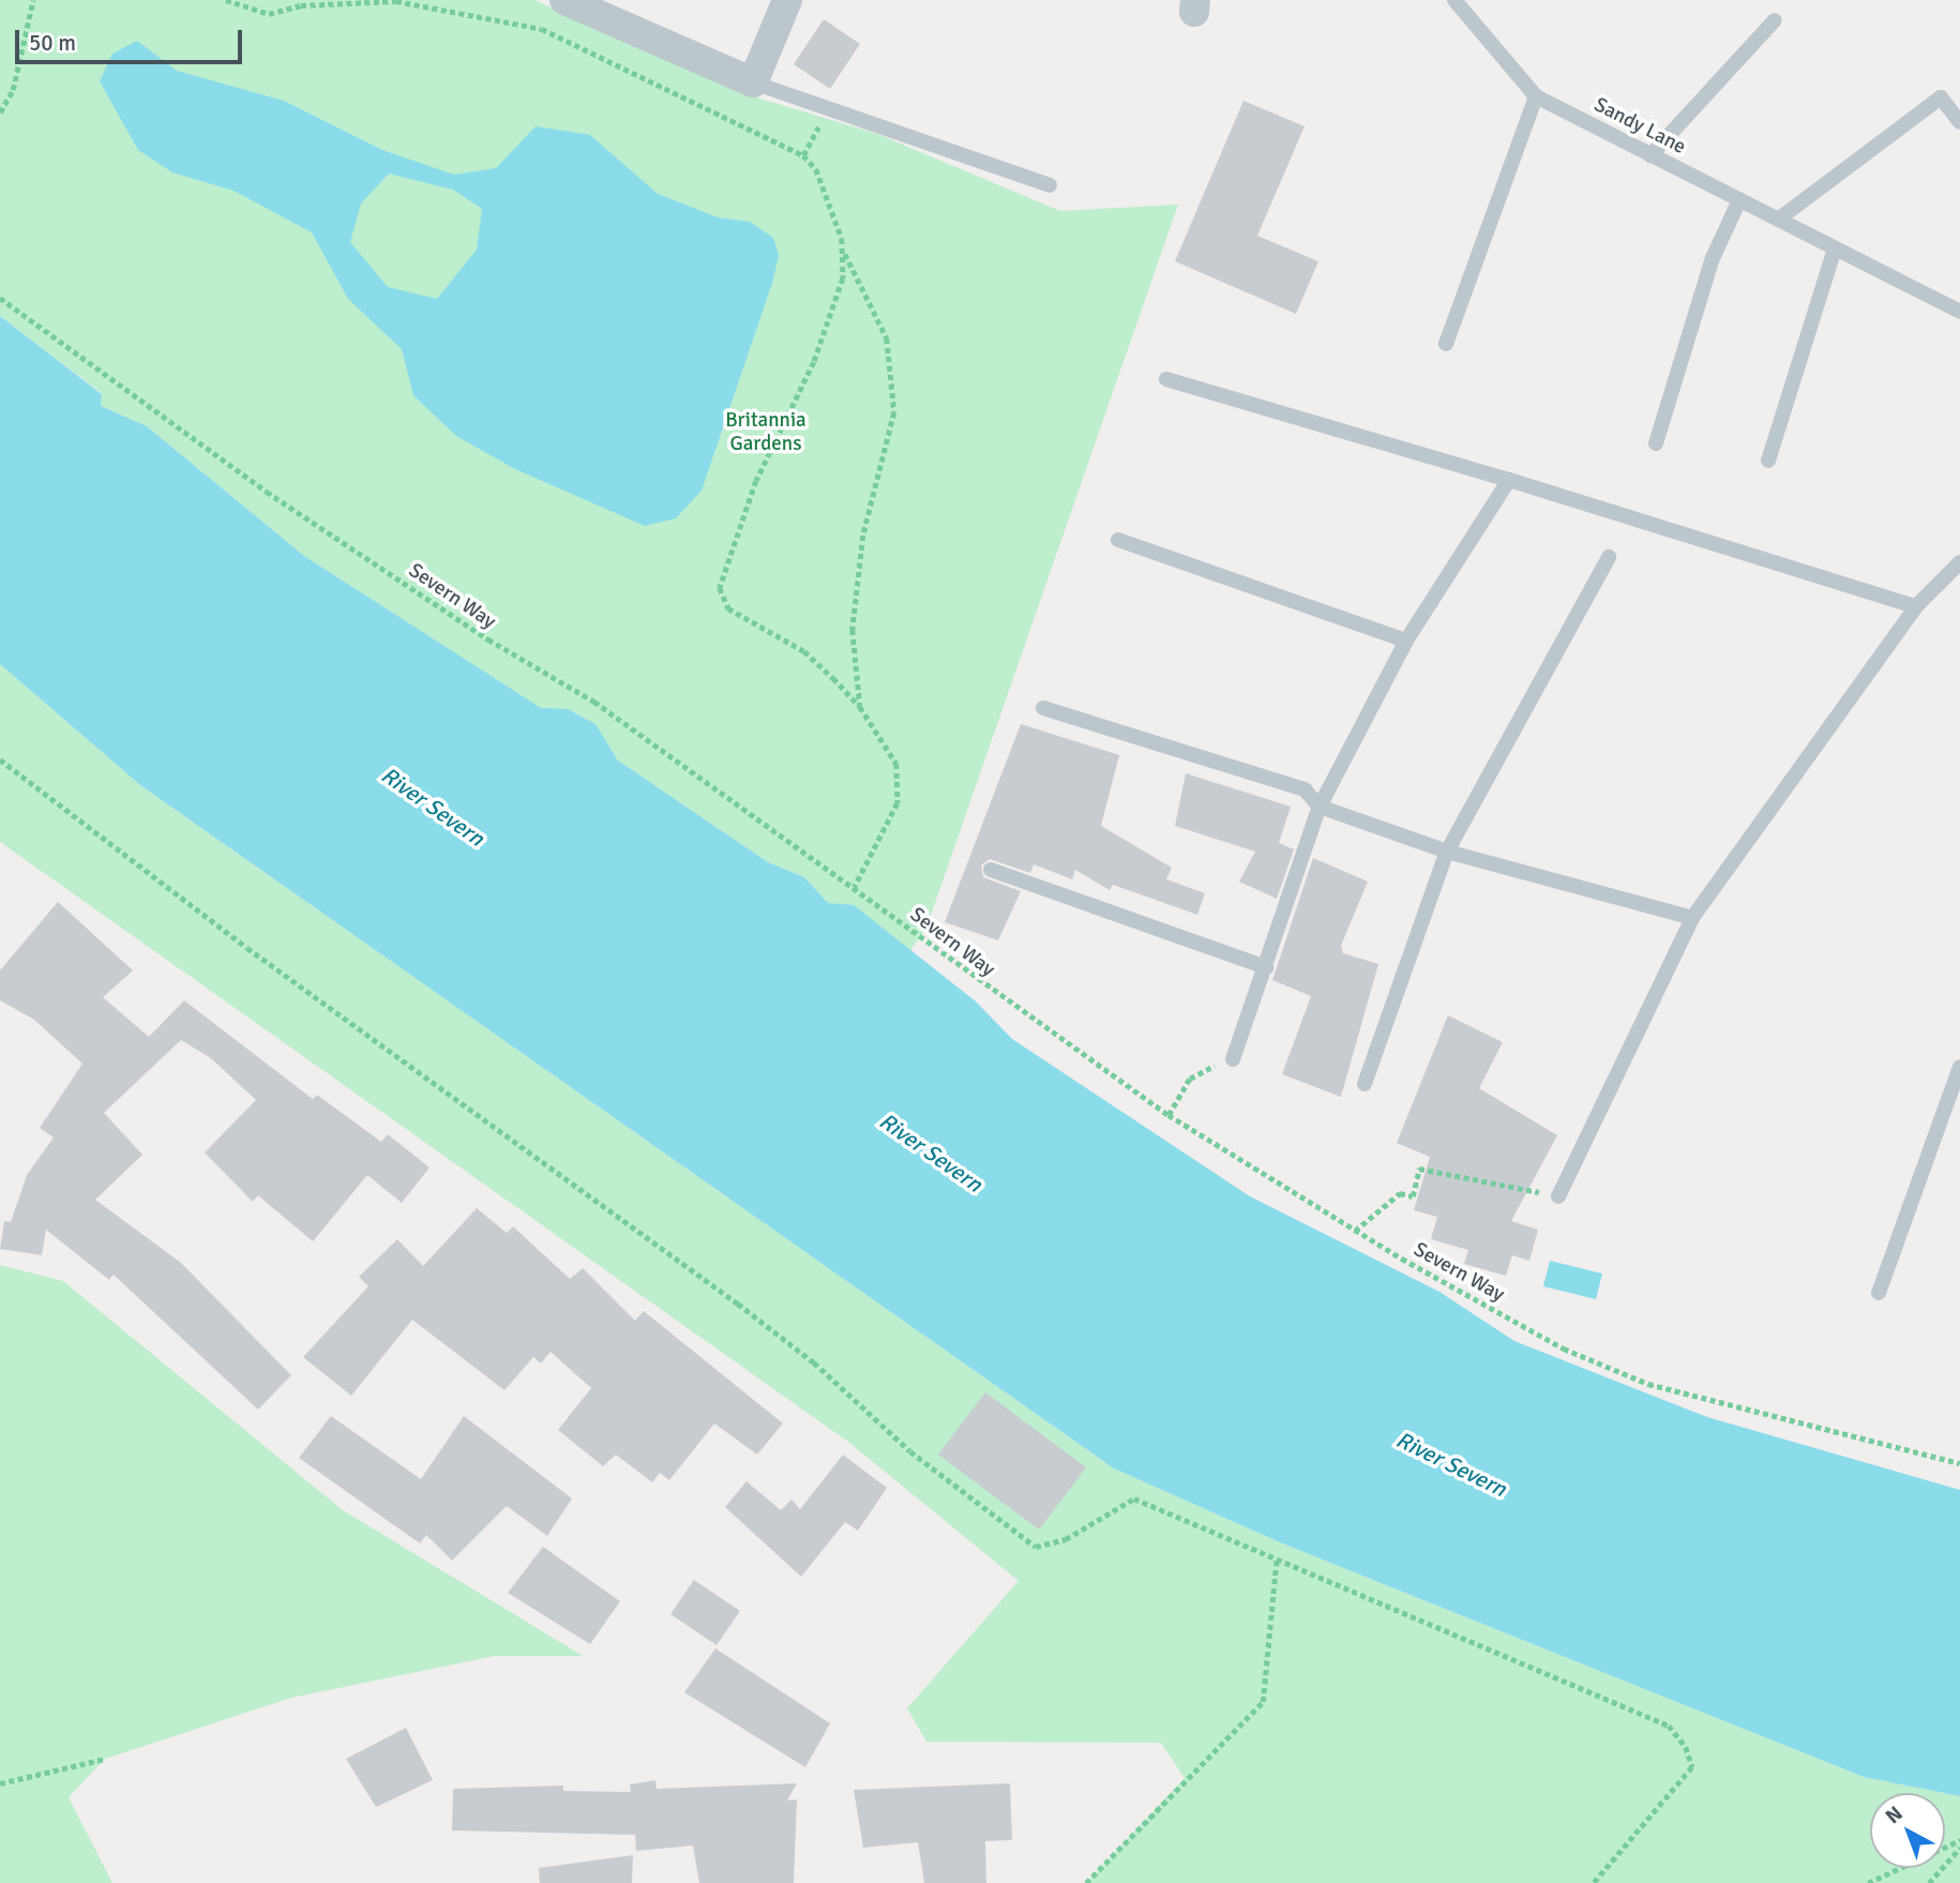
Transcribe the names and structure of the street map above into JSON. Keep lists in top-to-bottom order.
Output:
{
  "streets": {
    "lane": ["Sandy Lane"],
    "path": ["Severn Way"]
  },
  "water": ["River Severn"],
  "parks": ["Britannia Gardens"],
  "scale_bar": "50 m",
  "north": "top left"
}
